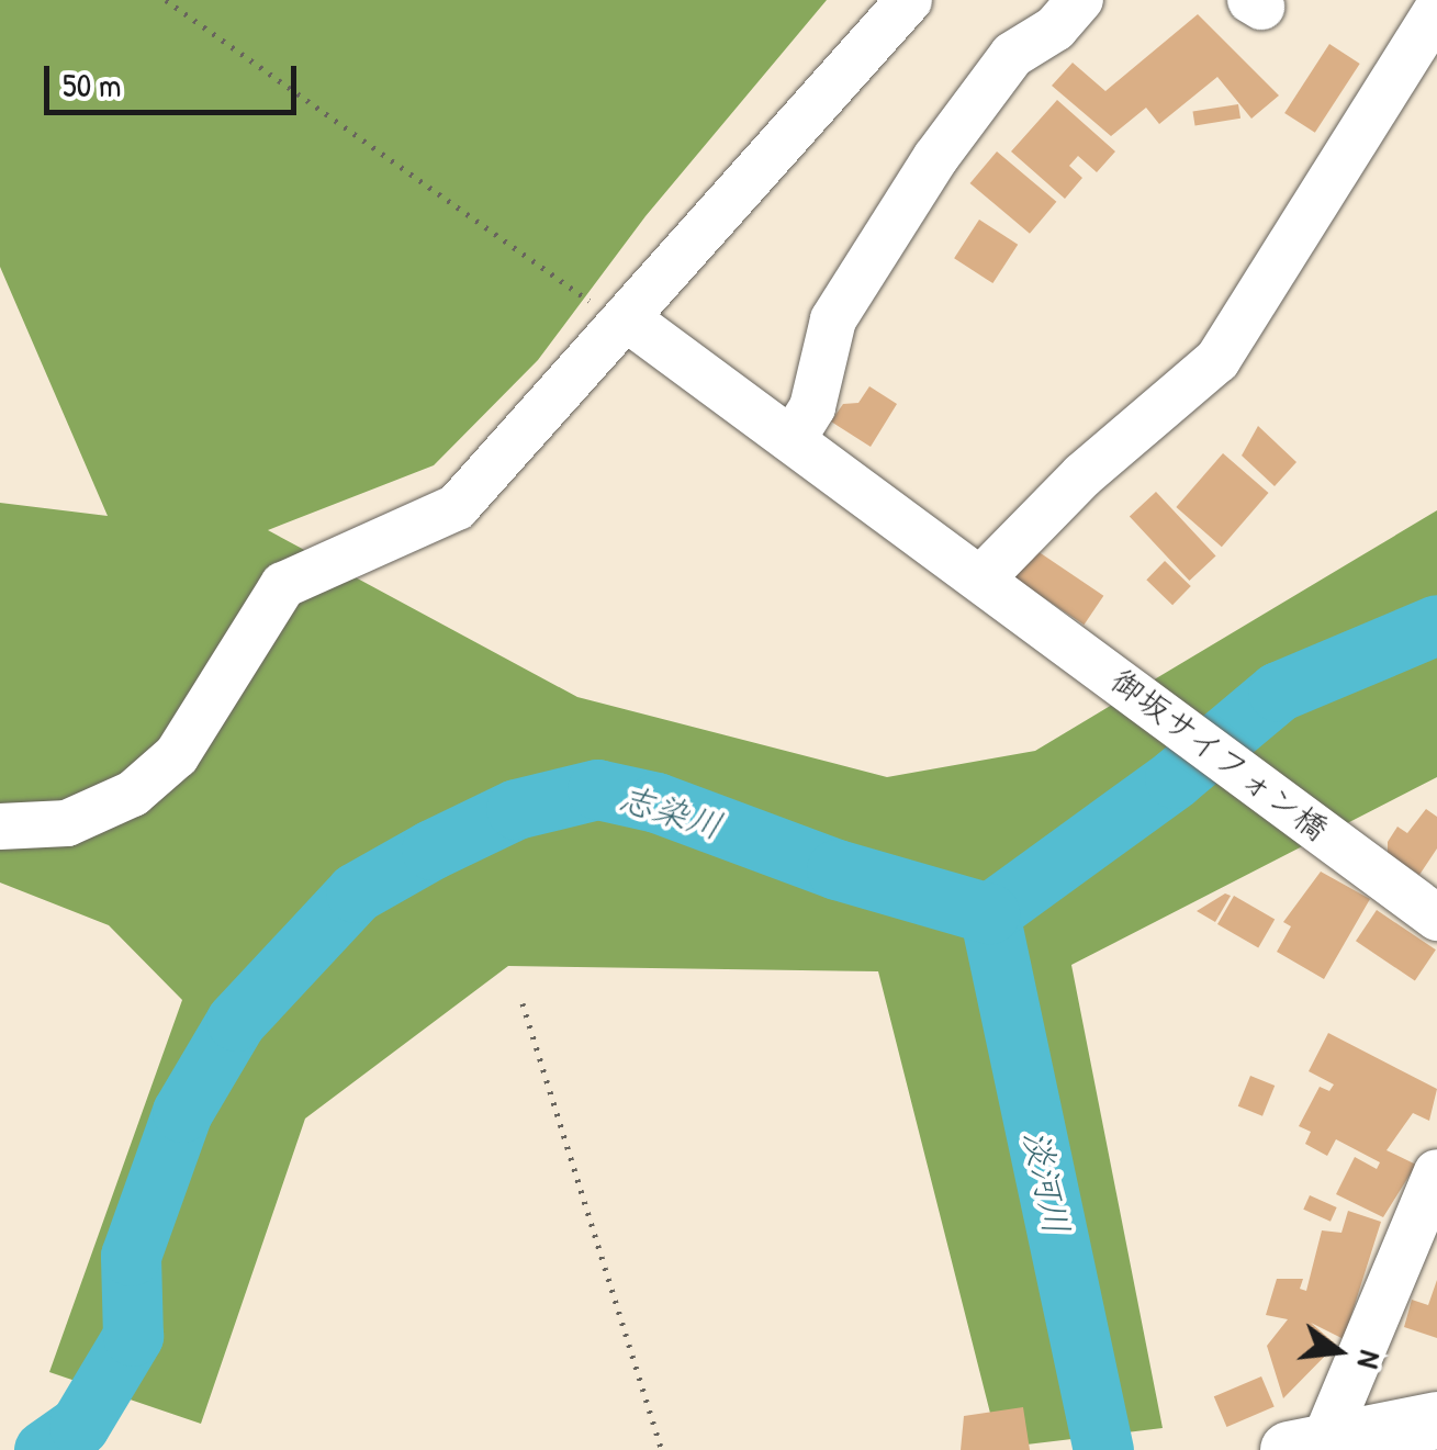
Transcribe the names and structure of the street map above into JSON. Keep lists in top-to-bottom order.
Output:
{
  "streets": {
    "street": ["御坂サイフォン橋"]
  },
  "water": ["志染川", "淡河川"],
  "scale_bar": "50 m",
  "north": "right"
}
